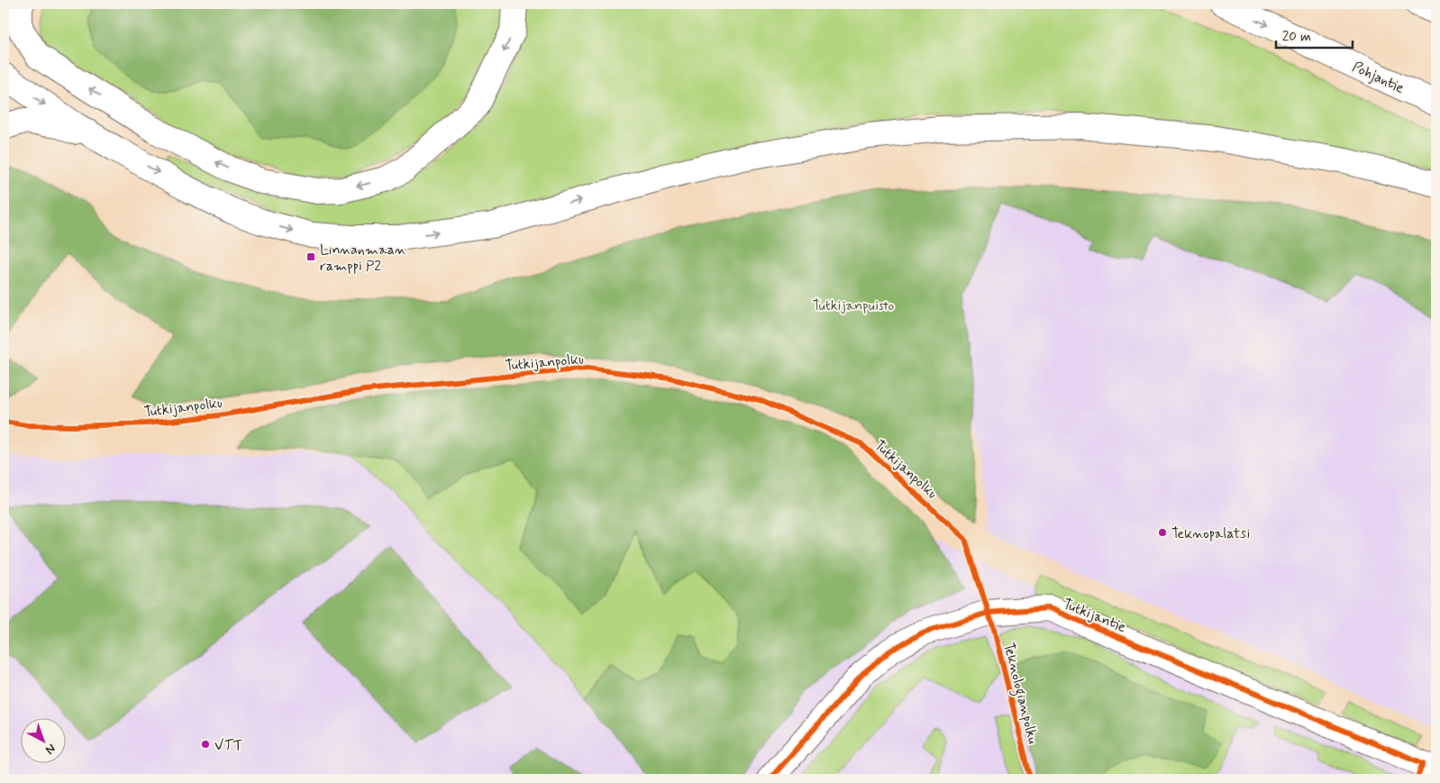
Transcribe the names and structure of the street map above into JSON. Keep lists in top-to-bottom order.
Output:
{
  "streets": {
    "main road": ["Pohjantie", "Tutkijantie"],
    "cycle path": ["Tutkijanpolku"]
  },
  "one_way": ["Pohjantie"],
  "parks": ["Tutkijanpuisto"],
  "places": {
    "transit": ["Linnanmaan ramppi P2"],
    "other": ["Teknopalatsi", "VTT"]
  },
  "scale_bar": "20 m",
  "north": "bottom right"
}
